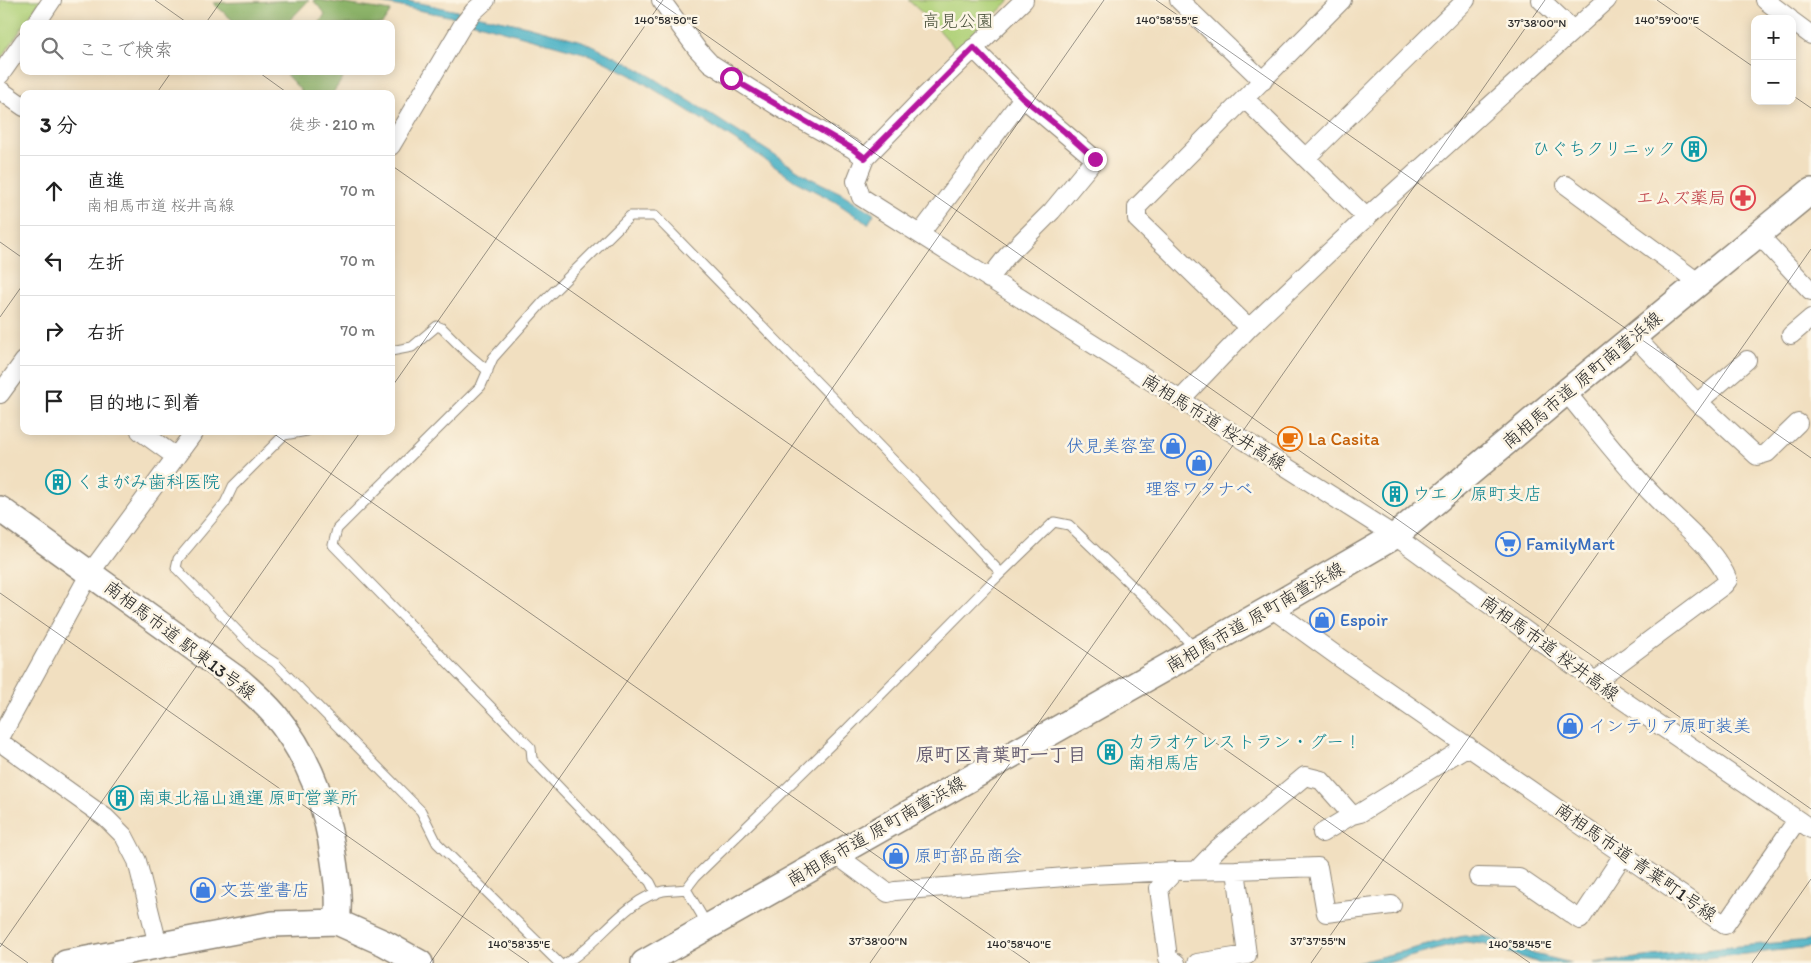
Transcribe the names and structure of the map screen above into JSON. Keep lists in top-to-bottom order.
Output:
{
  "streets": {
    "street": [
      "南相馬市道 原町南萱浜線",
      "南相馬市道 桜井高線",
      "南相馬市道 駅東13号線",
      "南相馬市道 青葉町1号線"
    ]
  },
  "crossings": [
    ["南相馬市道 原町南萱浜線", "南相馬市道 桜井高線"],
    ["南相馬市道 原町南萱浜線", "南相馬市道 青葉町1号線"],
    ["南相馬市道 桜井高線", "南相馬市道 青葉町1号線"]
  ],
  "districts": ["原町区青葉町一丁目"],
  "parks": ["高見公園"],
  "places": {
    "building": [
      "ひぐちクリニック",
      "くまがみ歯科医院",
      "ウエノ 原町支店",
      "カラオケレストラン・グー！ 南相馬店",
      "南東北福山通運 原町営業所"
    ],
    "pharmacy": ["エムズ薬局"],
    "cafe": ["La Casita"],
    "shop": [
      "伏見美容室",
      "理容ワタナベ",
      "Espoir",
      "インテリア原町装美",
      "原町部品商会",
      "文芸堂書店"
    ],
    "supermarket": ["FamilyMart"]
  },
  "page": {
    "map_buttons": ["+", "−"],
    "search": "ここで検索",
    "heading": ["3 分", "徒歩 · 210 m"],
    "list": [
      ["直進", "南相馬市道 桜井高線", "70 m"],
      ["左折", "70 m"],
      ["右折", "70 m"],
      "目的地に到着"
    ]
  },
  "coordinates": [
    "140°59'00\"E",
    "140°58'55\"E",
    "140°58'50\"E",
    "37°38'00\"N",
    "37°37'55\"N",
    "140°58'35\"E",
    "140°58'40\"E",
    "140°58'45\"E"
  ]
}
